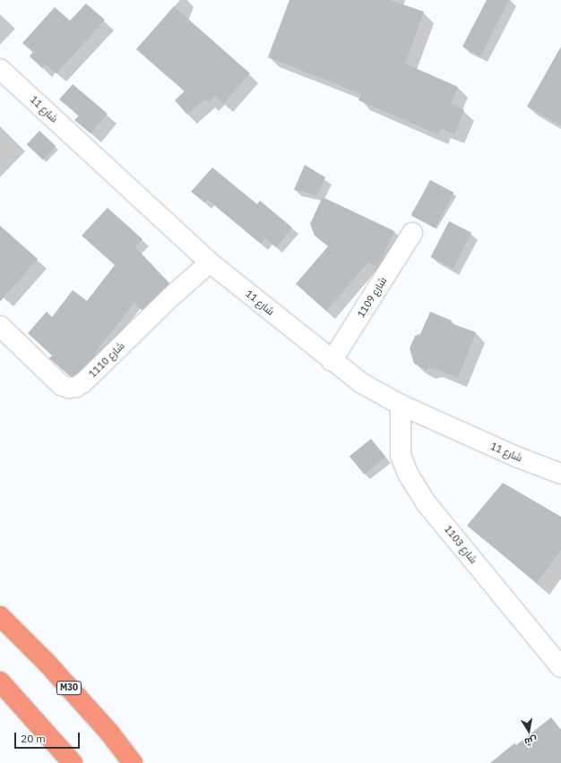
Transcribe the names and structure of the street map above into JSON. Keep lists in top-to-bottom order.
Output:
{
  "streets": {
    "highway": ["M30"],
    "street": [
      "شارع 11",
      "شارع 1109",
      "شارع 1110",
      "شارع 1103"
    ]
  },
  "crossings": [
    ["شارع 11", "شارع 1109"],
    ["شارع 11", "شارع 1110"],
    ["شارع 11", "شارع 1103"]
  ],
  "scale_bar": "20 m",
  "north": "bottom"
}
